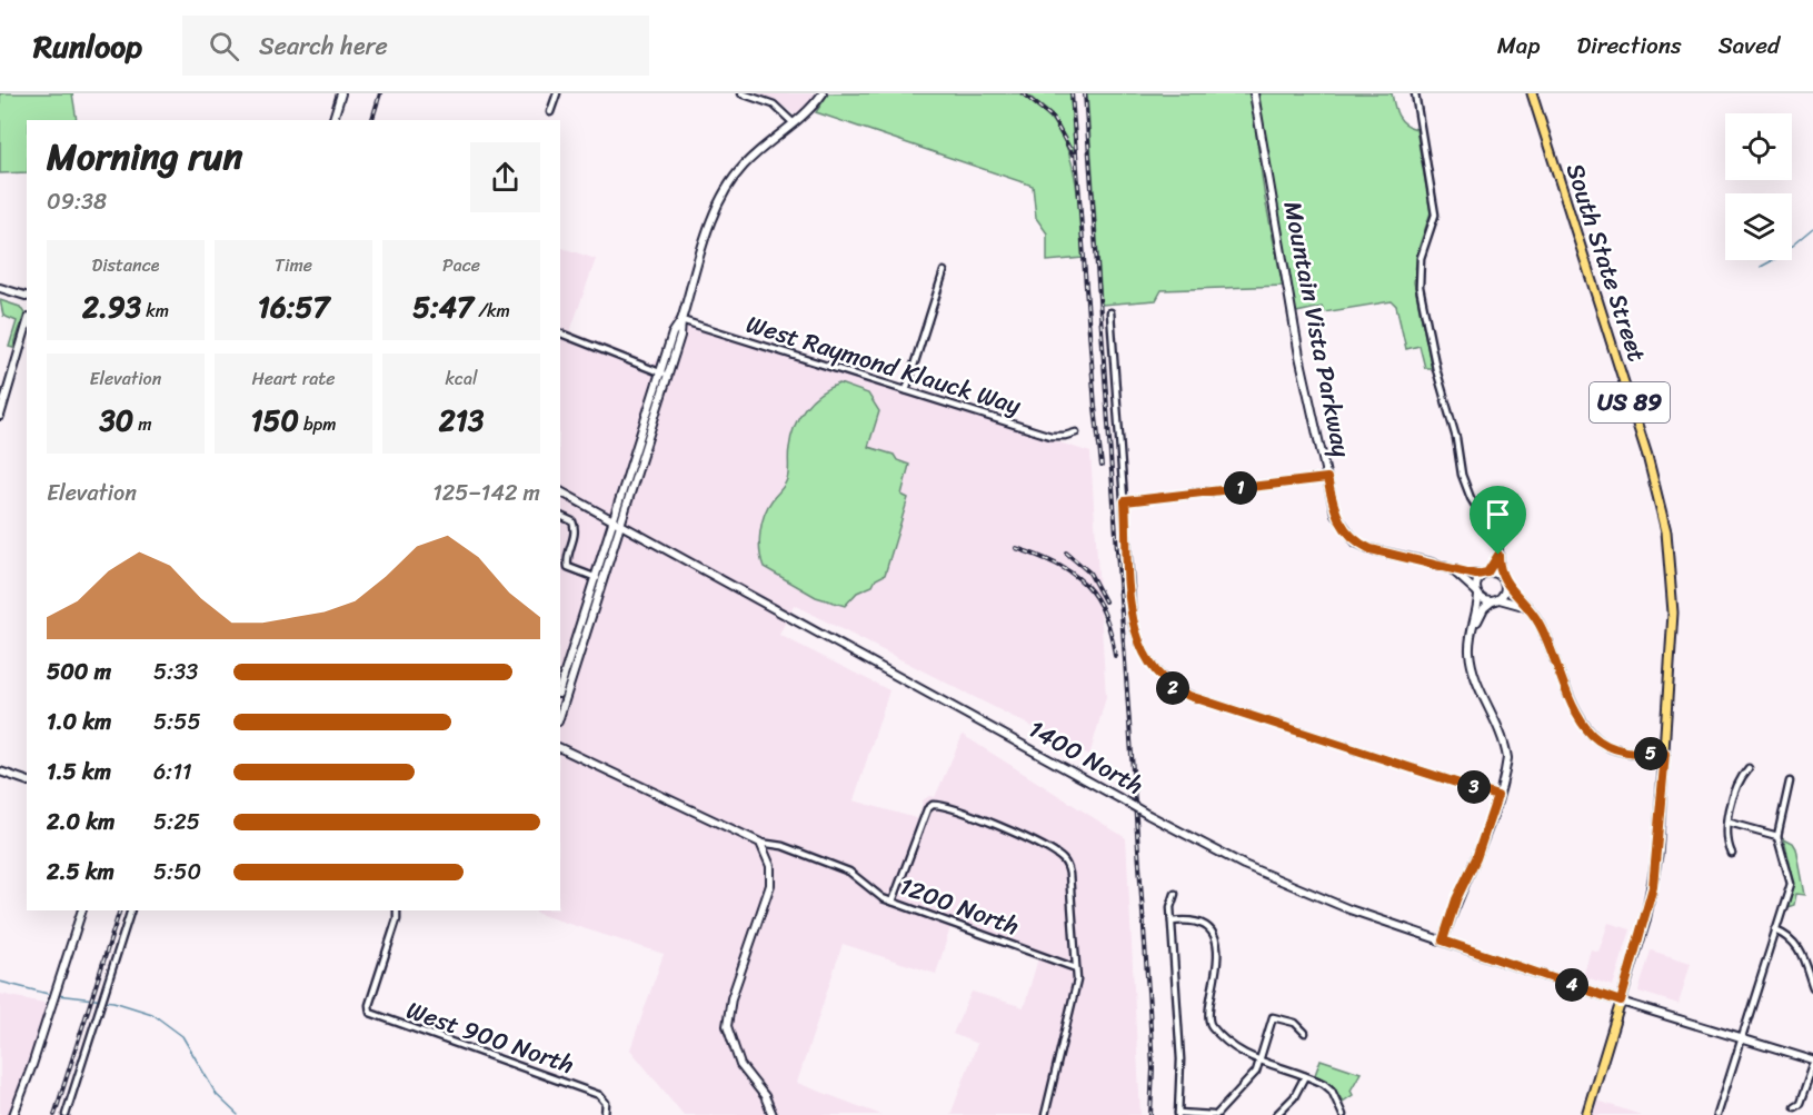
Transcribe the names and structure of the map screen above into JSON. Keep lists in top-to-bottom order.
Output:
{
  "streets": {
    "main road": ["South State Street", "US 89"],
    "street": [
      "Mountain Vista Parkway",
      "West Raymond Klauck Way",
      "1400 North",
      "1200 North",
      "West 900 North"
    ]
  },
  "crossings": [
    ["South State Street", "US 89"],
    ["US 89", "1400 North"]
  ],
  "page": {
    "header": "Runloop",
    "search": "Search here",
    "nav": ["Map", "Directions", "Saved"],
    "heading": ["Morning run", "09:38"],
    "stats": [
      ["Distance", "2.93 km"],
      ["Time", "16:57"],
      ["Pace", "5:47 /km"],
      ["Elevation", "30 m"],
      ["Heart rate", "150 bpm"],
      ["kcal", "213"]
    ],
    "chart": ["Elevation", "125–142 m"],
    "pins": [
      "1",
      "2",
      "5",
      "3",
      "4"
    ],
    "list": [
      {
        "name": "500 m",
        "note": "5:33"
      },
      {
        "name": "1.0 km",
        "note": "5:55"
      },
      {
        "name": "1.5 km",
        "note": "6:11"
      },
      {
        "name": "2.0 km",
        "note": "5:25"
      },
      {
        "name": "2.5 km",
        "note": "5:50"
      }
    ]
  }
}
